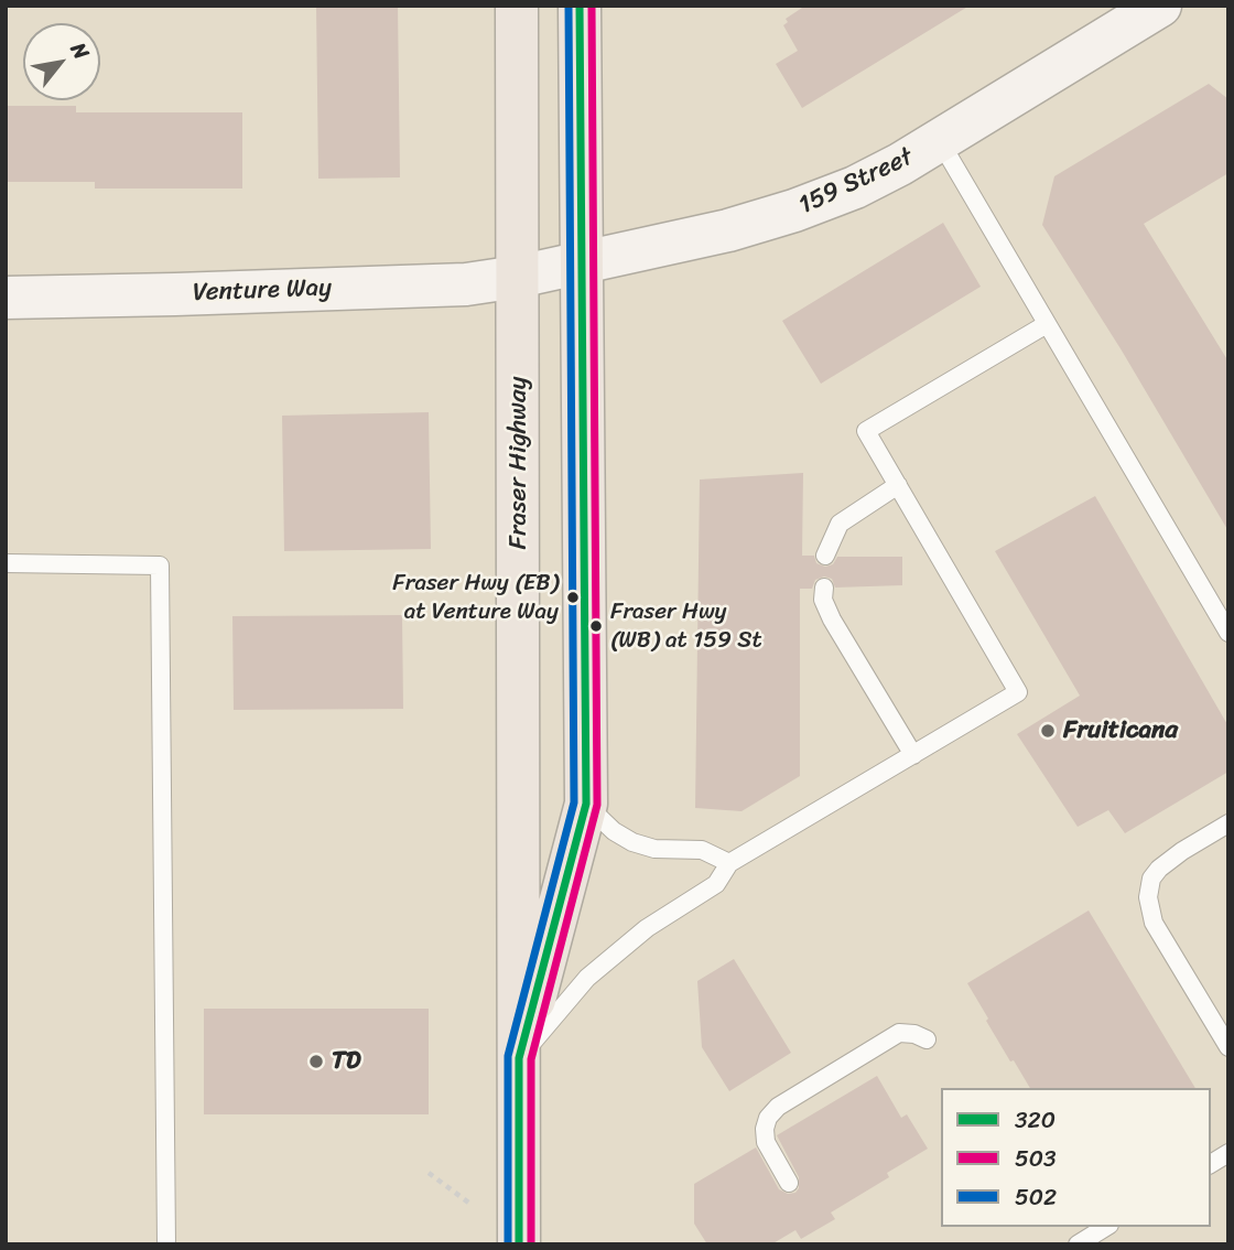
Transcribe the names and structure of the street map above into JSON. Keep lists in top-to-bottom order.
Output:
{
  "streets": {
    "main road": ["Fraser Highway"],
    "street": ["159 Street", "Venture Way"]
  },
  "crossings": [
    ["159 Street", "Venture Way"],
    ["159 Street", "Fraser Highway"],
    ["Venture Way", "Fraser Highway"]
  ],
  "places": [
    "Fraser Hwy (EB) at Venture Way",
    "Fraser Hwy (WB) at 159 St",
    "Fruiticana",
    "TD"
  ],
  "lines": ["transit line 320", "transit line 503", "transit line 502"],
  "legend": ["320", "503", "502"],
  "north": "top right"
}
